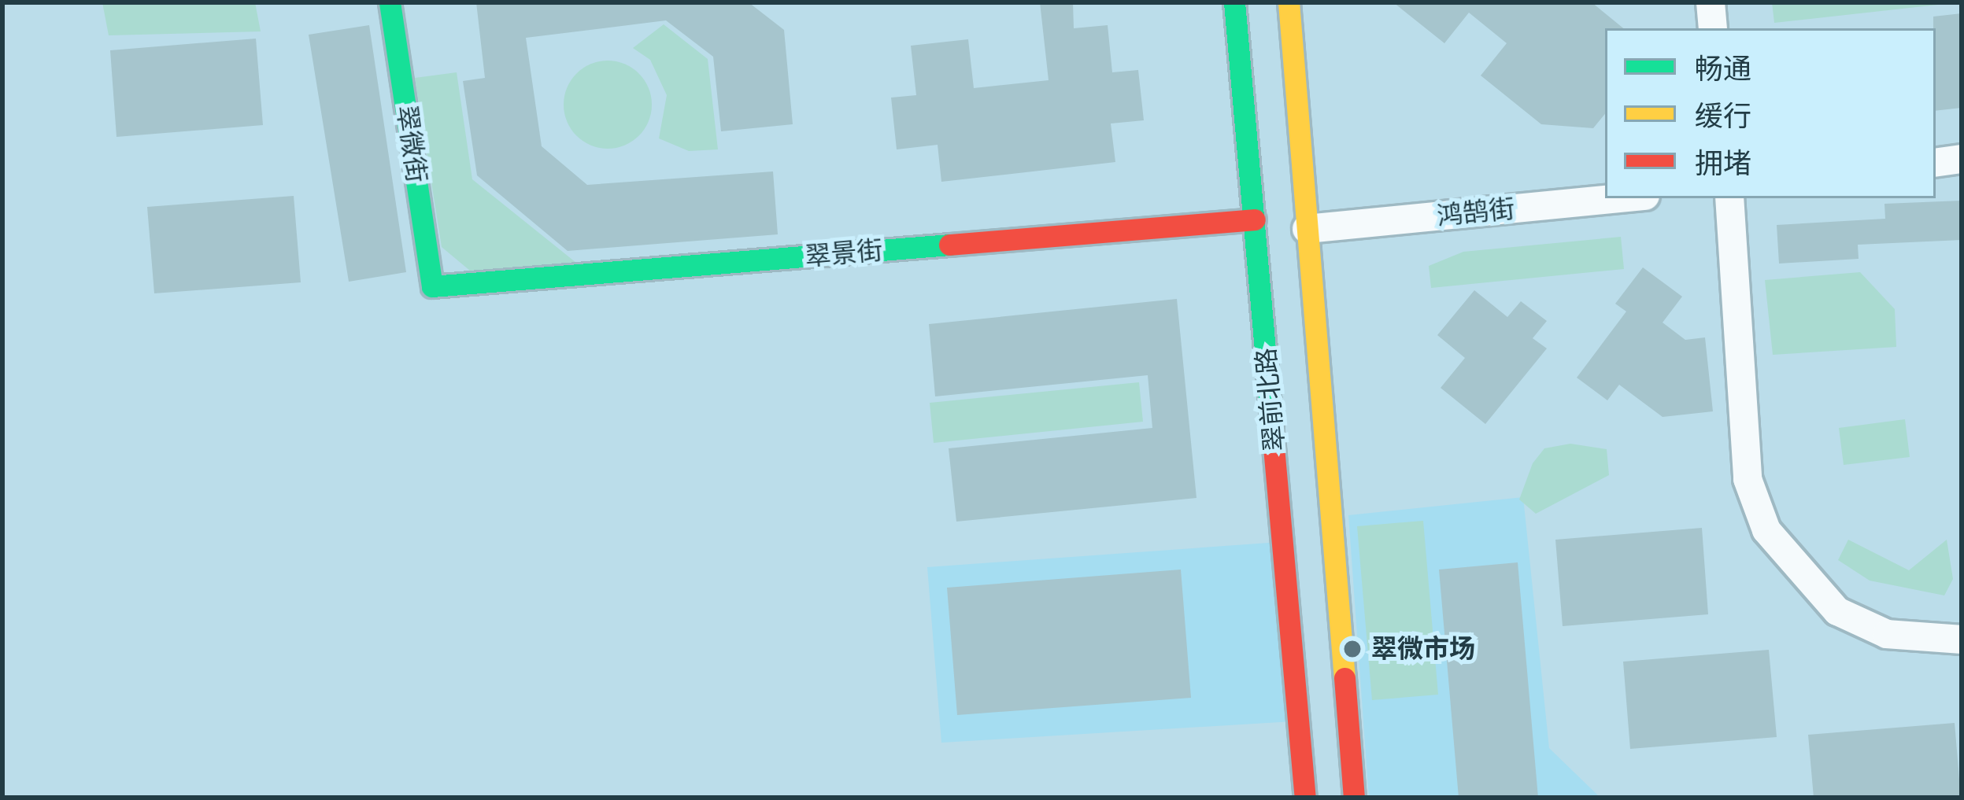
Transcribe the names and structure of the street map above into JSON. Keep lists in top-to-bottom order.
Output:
{
  "streets": {
    "main road": ["翠微街", "翠景街", "翠前北路"],
    "street": ["鸿鹄街"]
  },
  "crossings": [
    ["翠微街", "翠景街"],
    ["鸿鹄街", "翠前北路"],
    ["翠景街", "翠前北路"]
  ],
  "places": ["翠微市场"],
  "legend": ["畅通", "缓行", "拥堵"]
}
